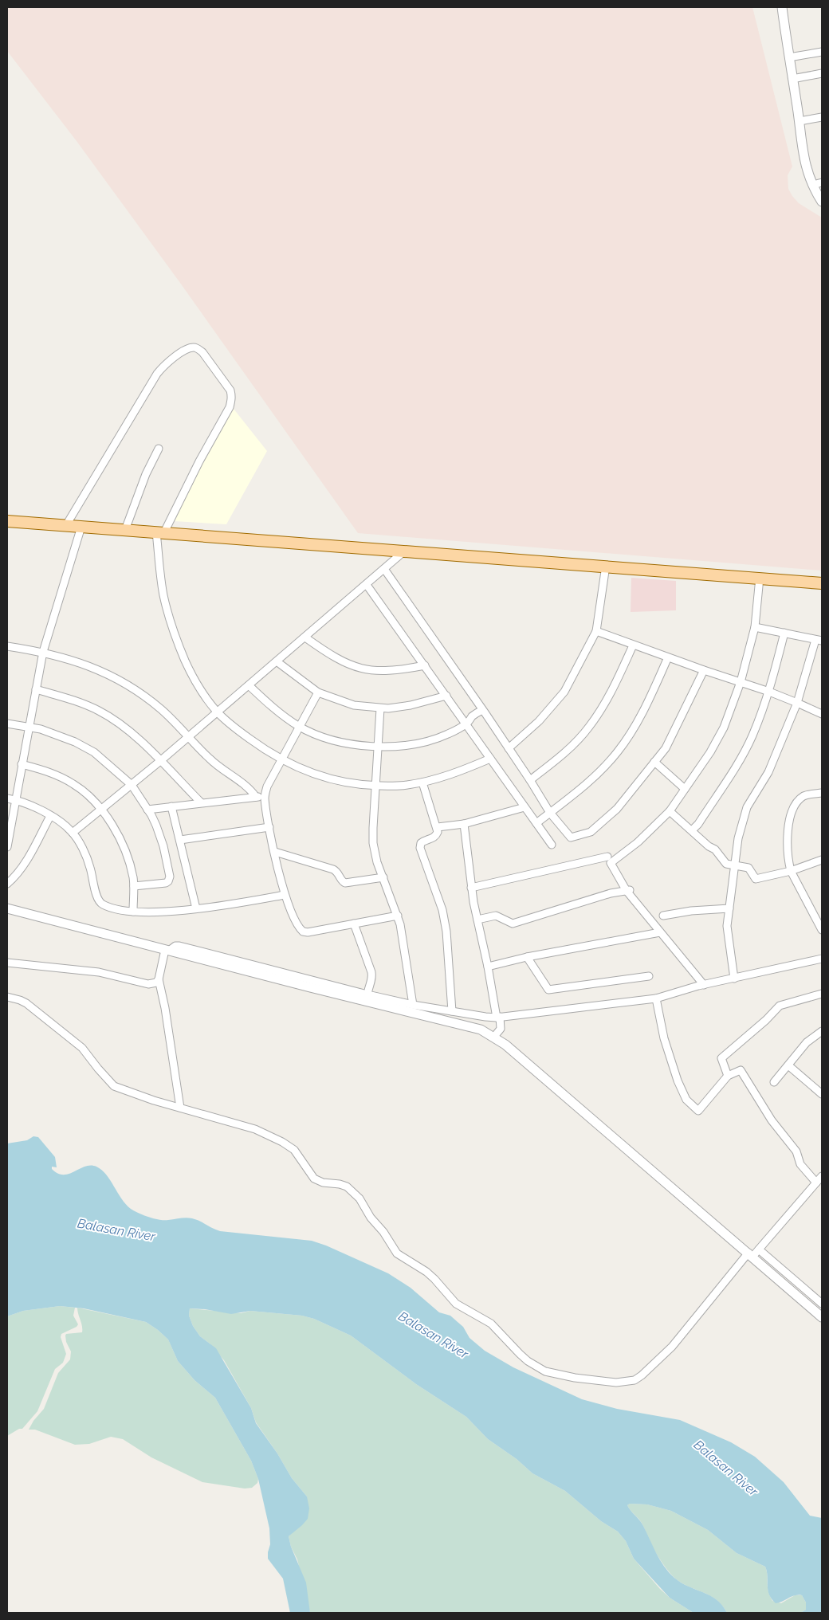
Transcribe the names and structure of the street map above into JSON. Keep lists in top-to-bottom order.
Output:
{
  "water": ["Balasan River"]
}
